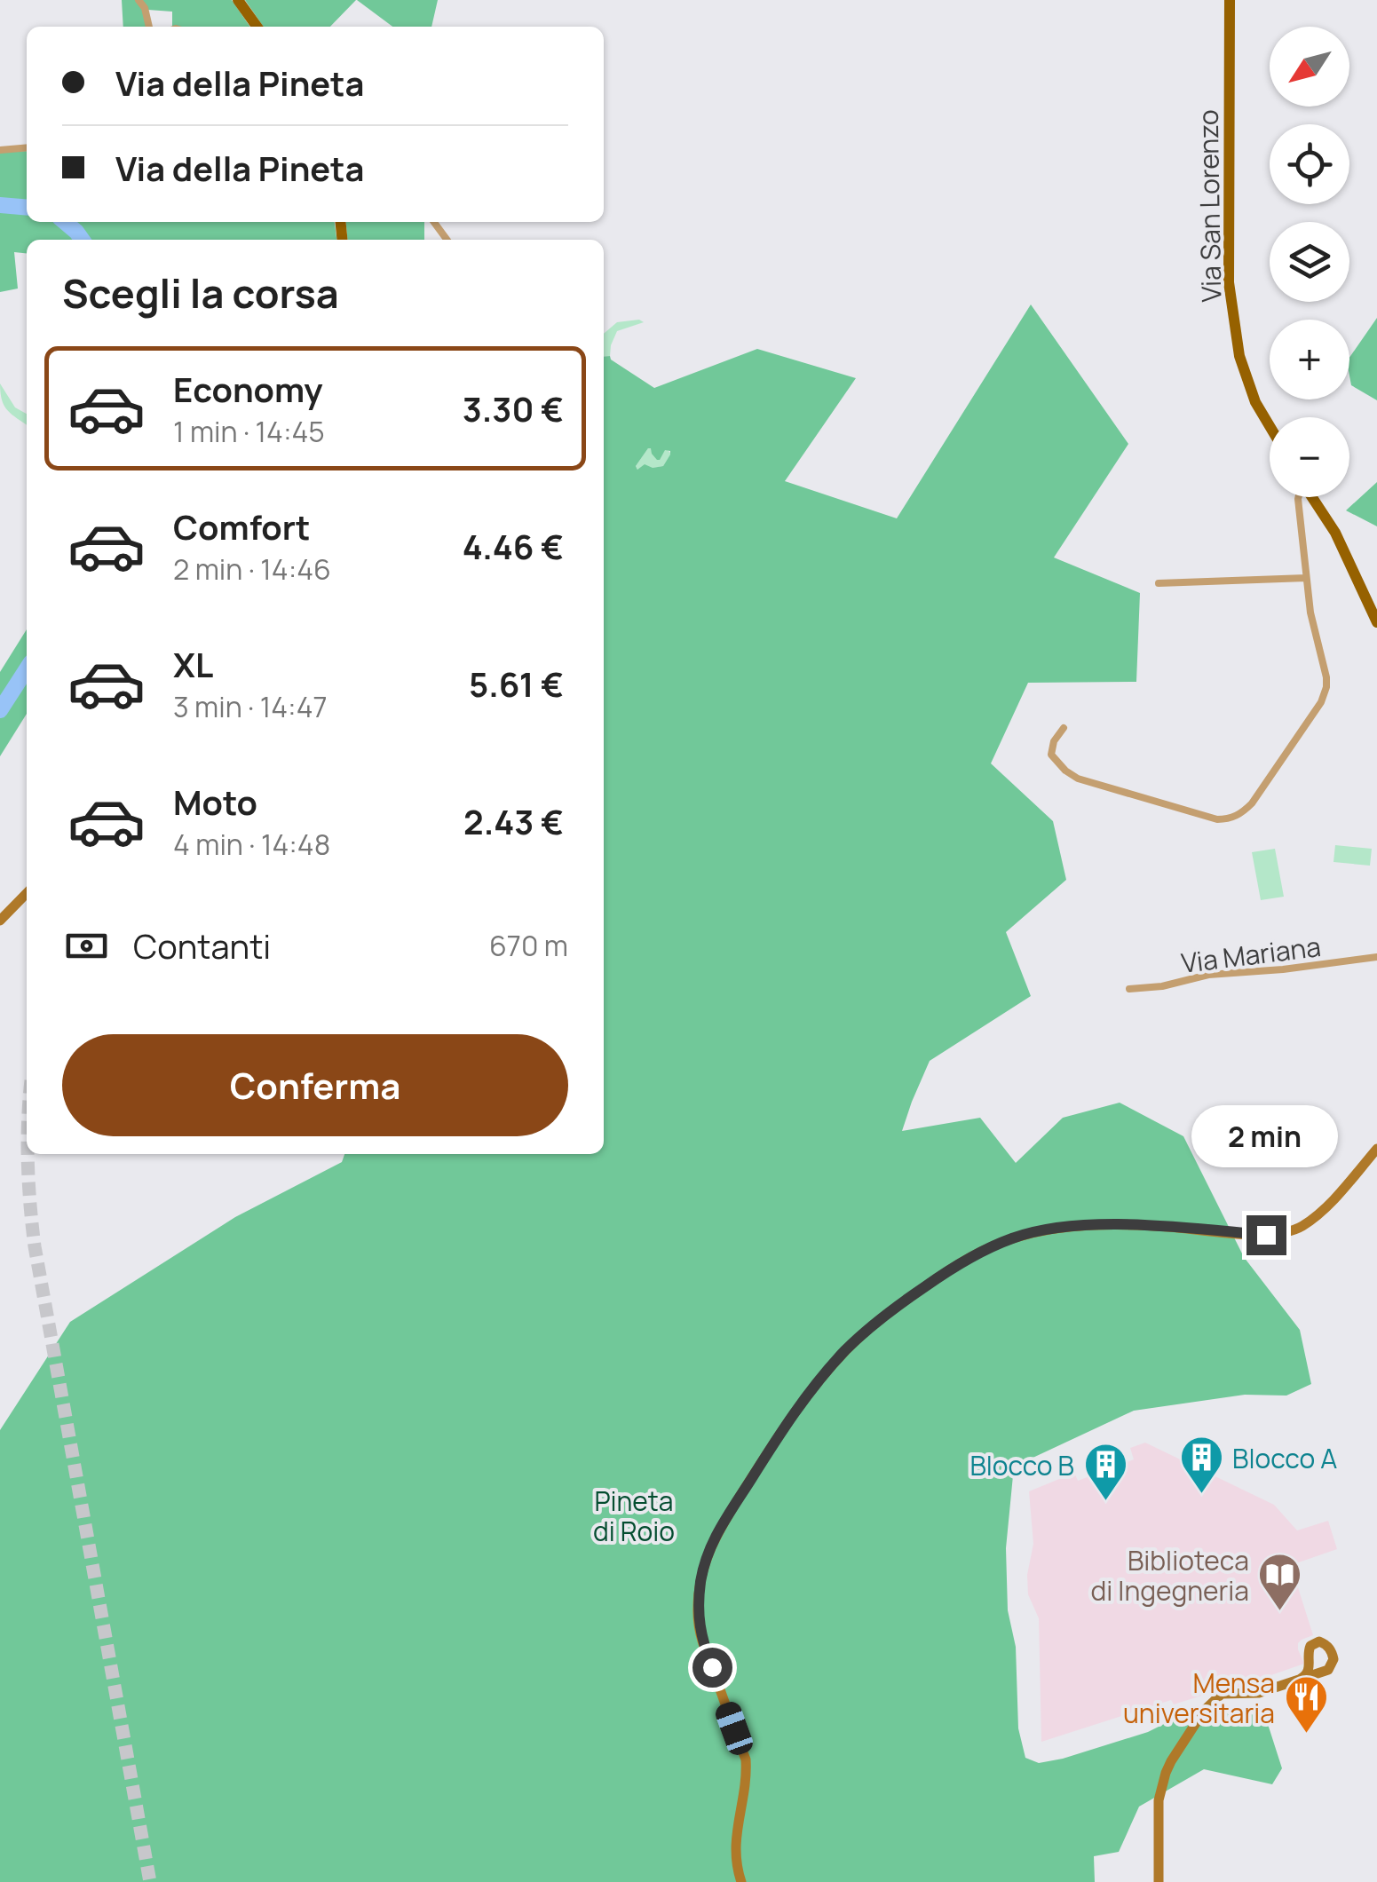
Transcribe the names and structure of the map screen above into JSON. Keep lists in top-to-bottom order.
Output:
{
  "streets": {
    "main road": ["Via San Lorenzo"],
    "street": ["Via Mariana"]
  },
  "parks": ["Pineta di Roio"],
  "places": {
    "building": ["Blocco A", "Blocco B"],
    "library": ["Biblioteca di Ingegneria"],
    "restaurant": ["Mensa universitaria"]
  },
  "north": "bottom left",
  "page": {
    "map_buttons": ["+", "−"],
    "banner": ["Via della Pineta", "Via della Pineta"],
    "heading": "Scegli la corsa",
    "list": [
      {
        "name": "Economy",
        "note": "1 min · 14:45",
        "value": "3.30 €"
      },
      {
        "name": "Comfort",
        "note": "2 min · 14:46",
        "value": "4.46 €"
      },
      {
        "name": "XL",
        "note": "3 min · 14:47",
        "value": "5.61 €"
      },
      {
        "name": "Moto",
        "note": "4 min · 14:48",
        "value": "2.43 €"
      }
    ],
    "pay": ["Contanti", "670 m"],
    "buttons": "Conferma",
    "bubble": "2 min"
  }
}
